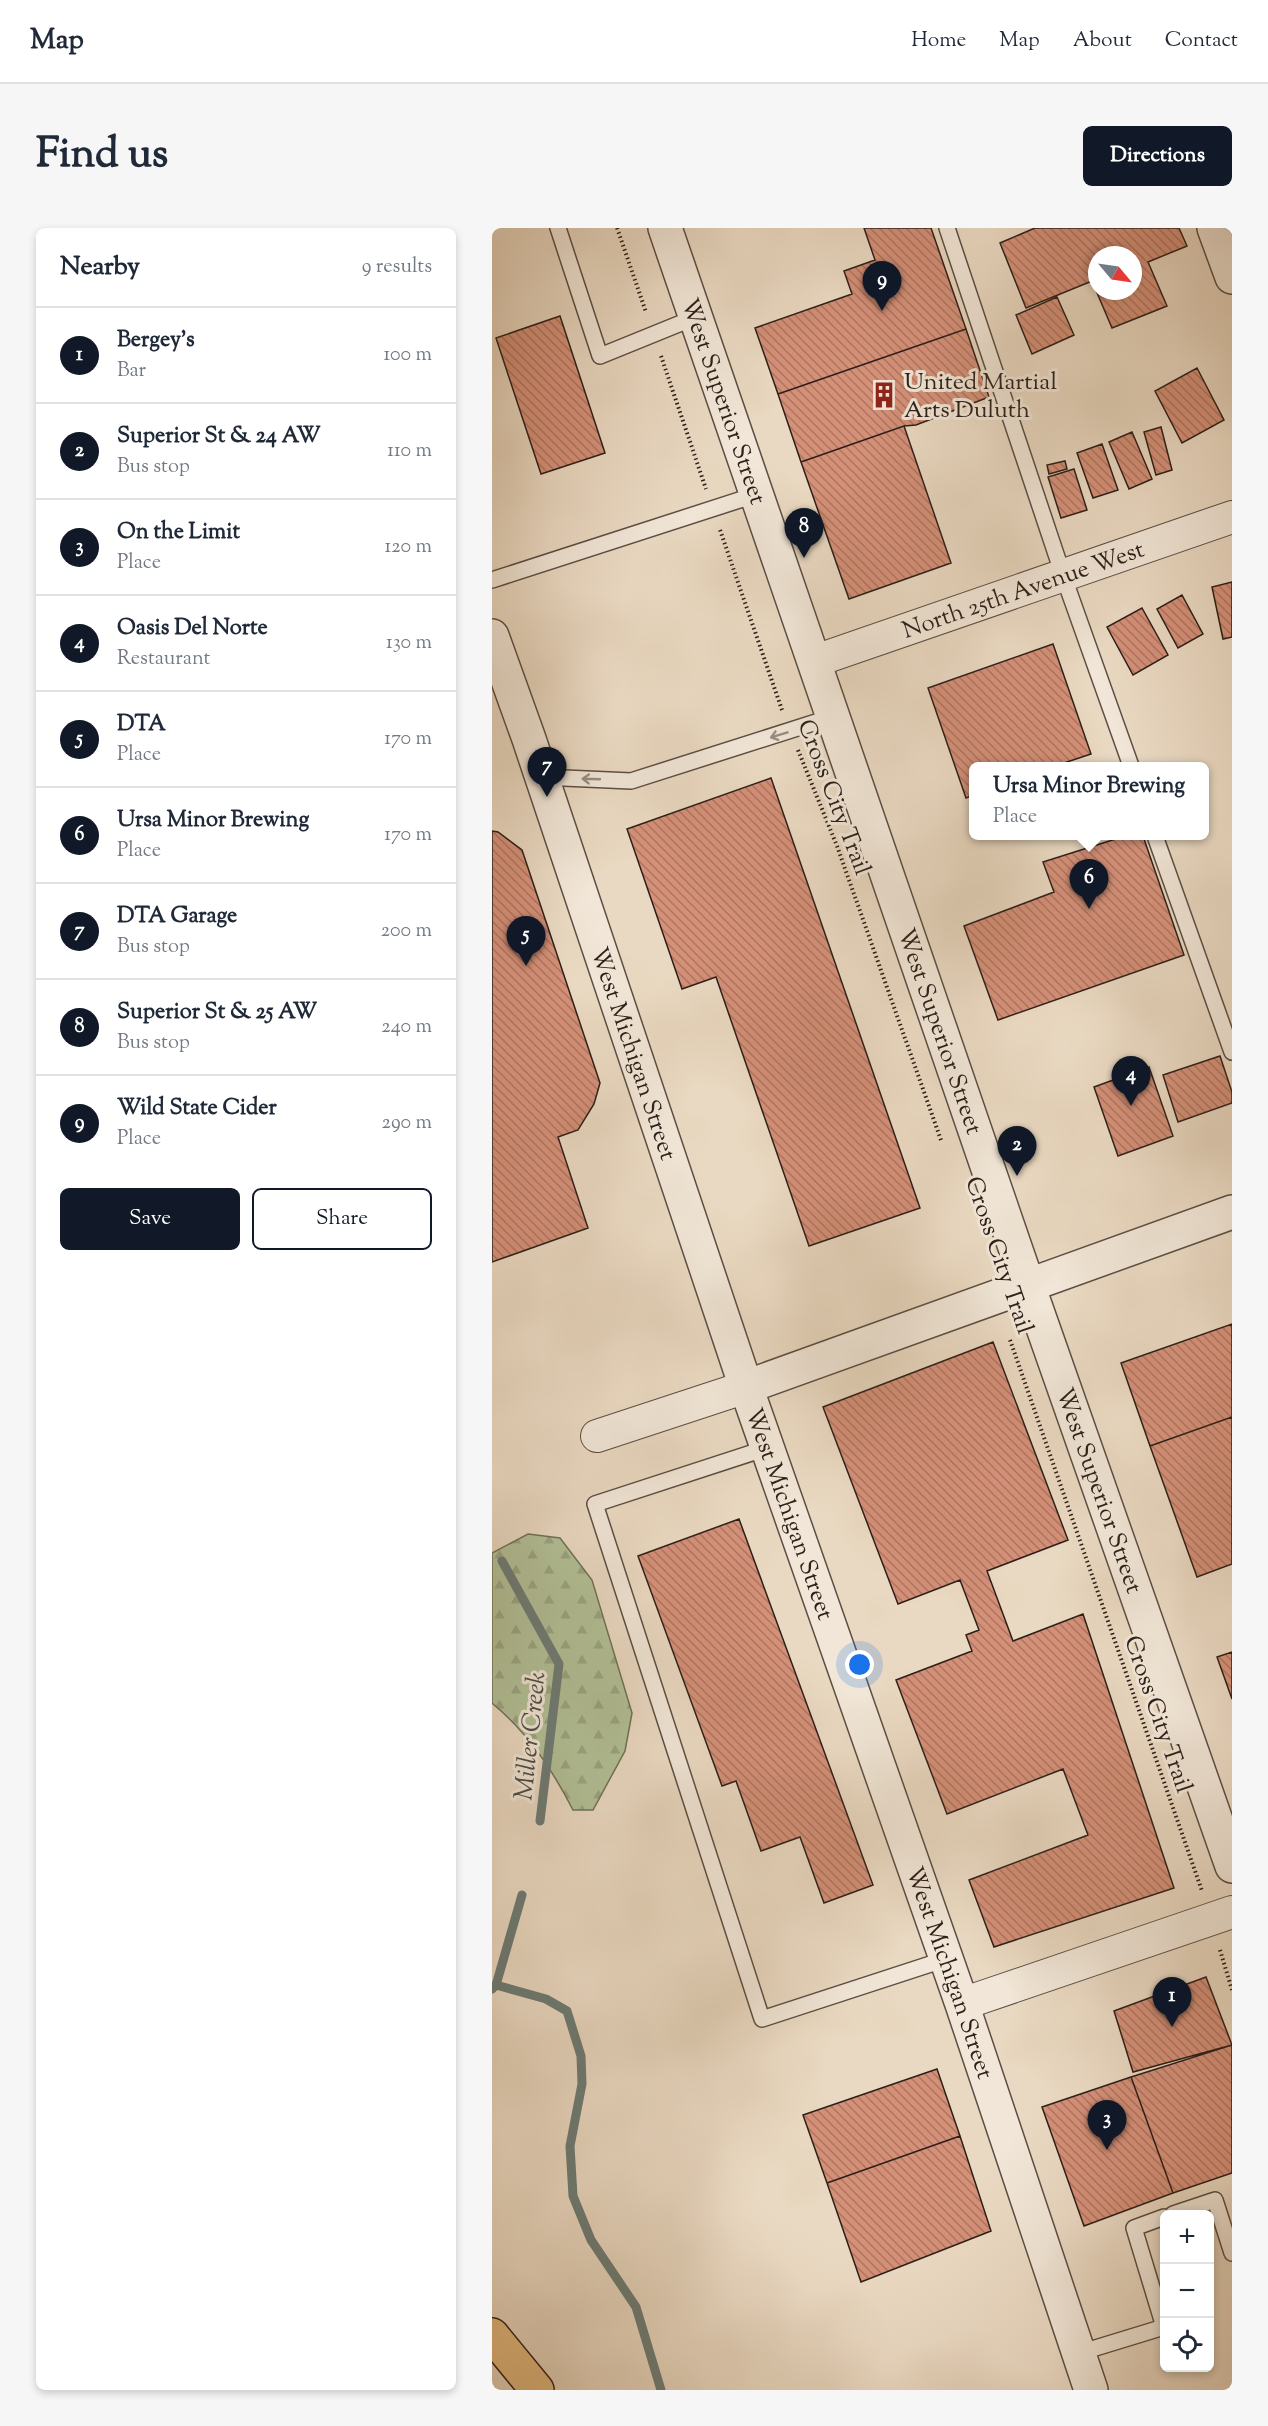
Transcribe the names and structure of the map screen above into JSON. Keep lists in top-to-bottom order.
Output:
{
  "streets": {
    "street": ["West Superior Street", "North 25th Avenue West", "West Michigan Street"],
    "path": ["Cross City Trail"]
  },
  "crossings": [
    ["West Superior Street", "North 25th Avenue West"]
  ],
  "water": ["Miller Creek"],
  "places": {
    "building": ["United Martial Arts Duluth"]
  },
  "north": "bottom right",
  "page": {
    "header": "Map",
    "nav": [
      "Home",
      "Map",
      "About",
      "Contact"
    ],
    "title": "Find us",
    "buttons": [
      "Directions",
      ["Save", "Share"]
    ],
    "heading": ["Nearby", "9 results"],
    "pins": [
      "9",
      "8",
      "7",
      "6",
      "5",
      "4",
      "2",
      "1",
      "3"
    ],
    "list": [
      {
        "mark": "1",
        "name": "Bergey's",
        "note": "Bar",
        "value": "100 m"
      },
      {
        "mark": "2",
        "name": "Superior St & 24 AW",
        "note": "Bus stop",
        "value": "110 m"
      },
      {
        "mark": "3",
        "name": "On the Limit",
        "note": "Place",
        "value": "120 m"
      },
      {
        "mark": "4",
        "name": "Oasis Del Norte",
        "note": "Restaurant",
        "value": "130 m"
      },
      {
        "mark": "5",
        "name": "DTA",
        "note": "Place",
        "value": "170 m"
      },
      {
        "mark": "6",
        "name": "Ursa Minor Brewing",
        "note": "Place",
        "value": "170 m"
      },
      {
        "mark": "7",
        "name": "DTA Garage",
        "note": "Bus stop",
        "value": "200 m"
      },
      {
        "mark": "8",
        "name": "Superior St & 25 AW",
        "note": "Bus stop",
        "value": "240 m"
      },
      {
        "mark": "9",
        "name": "Wild State Cider",
        "note": "Place",
        "value": "290 m"
      }
    ],
    "popup": ["Ursa Minor Brewing", "Place"],
    "map_buttons": ["+", "−"]
  }
}
